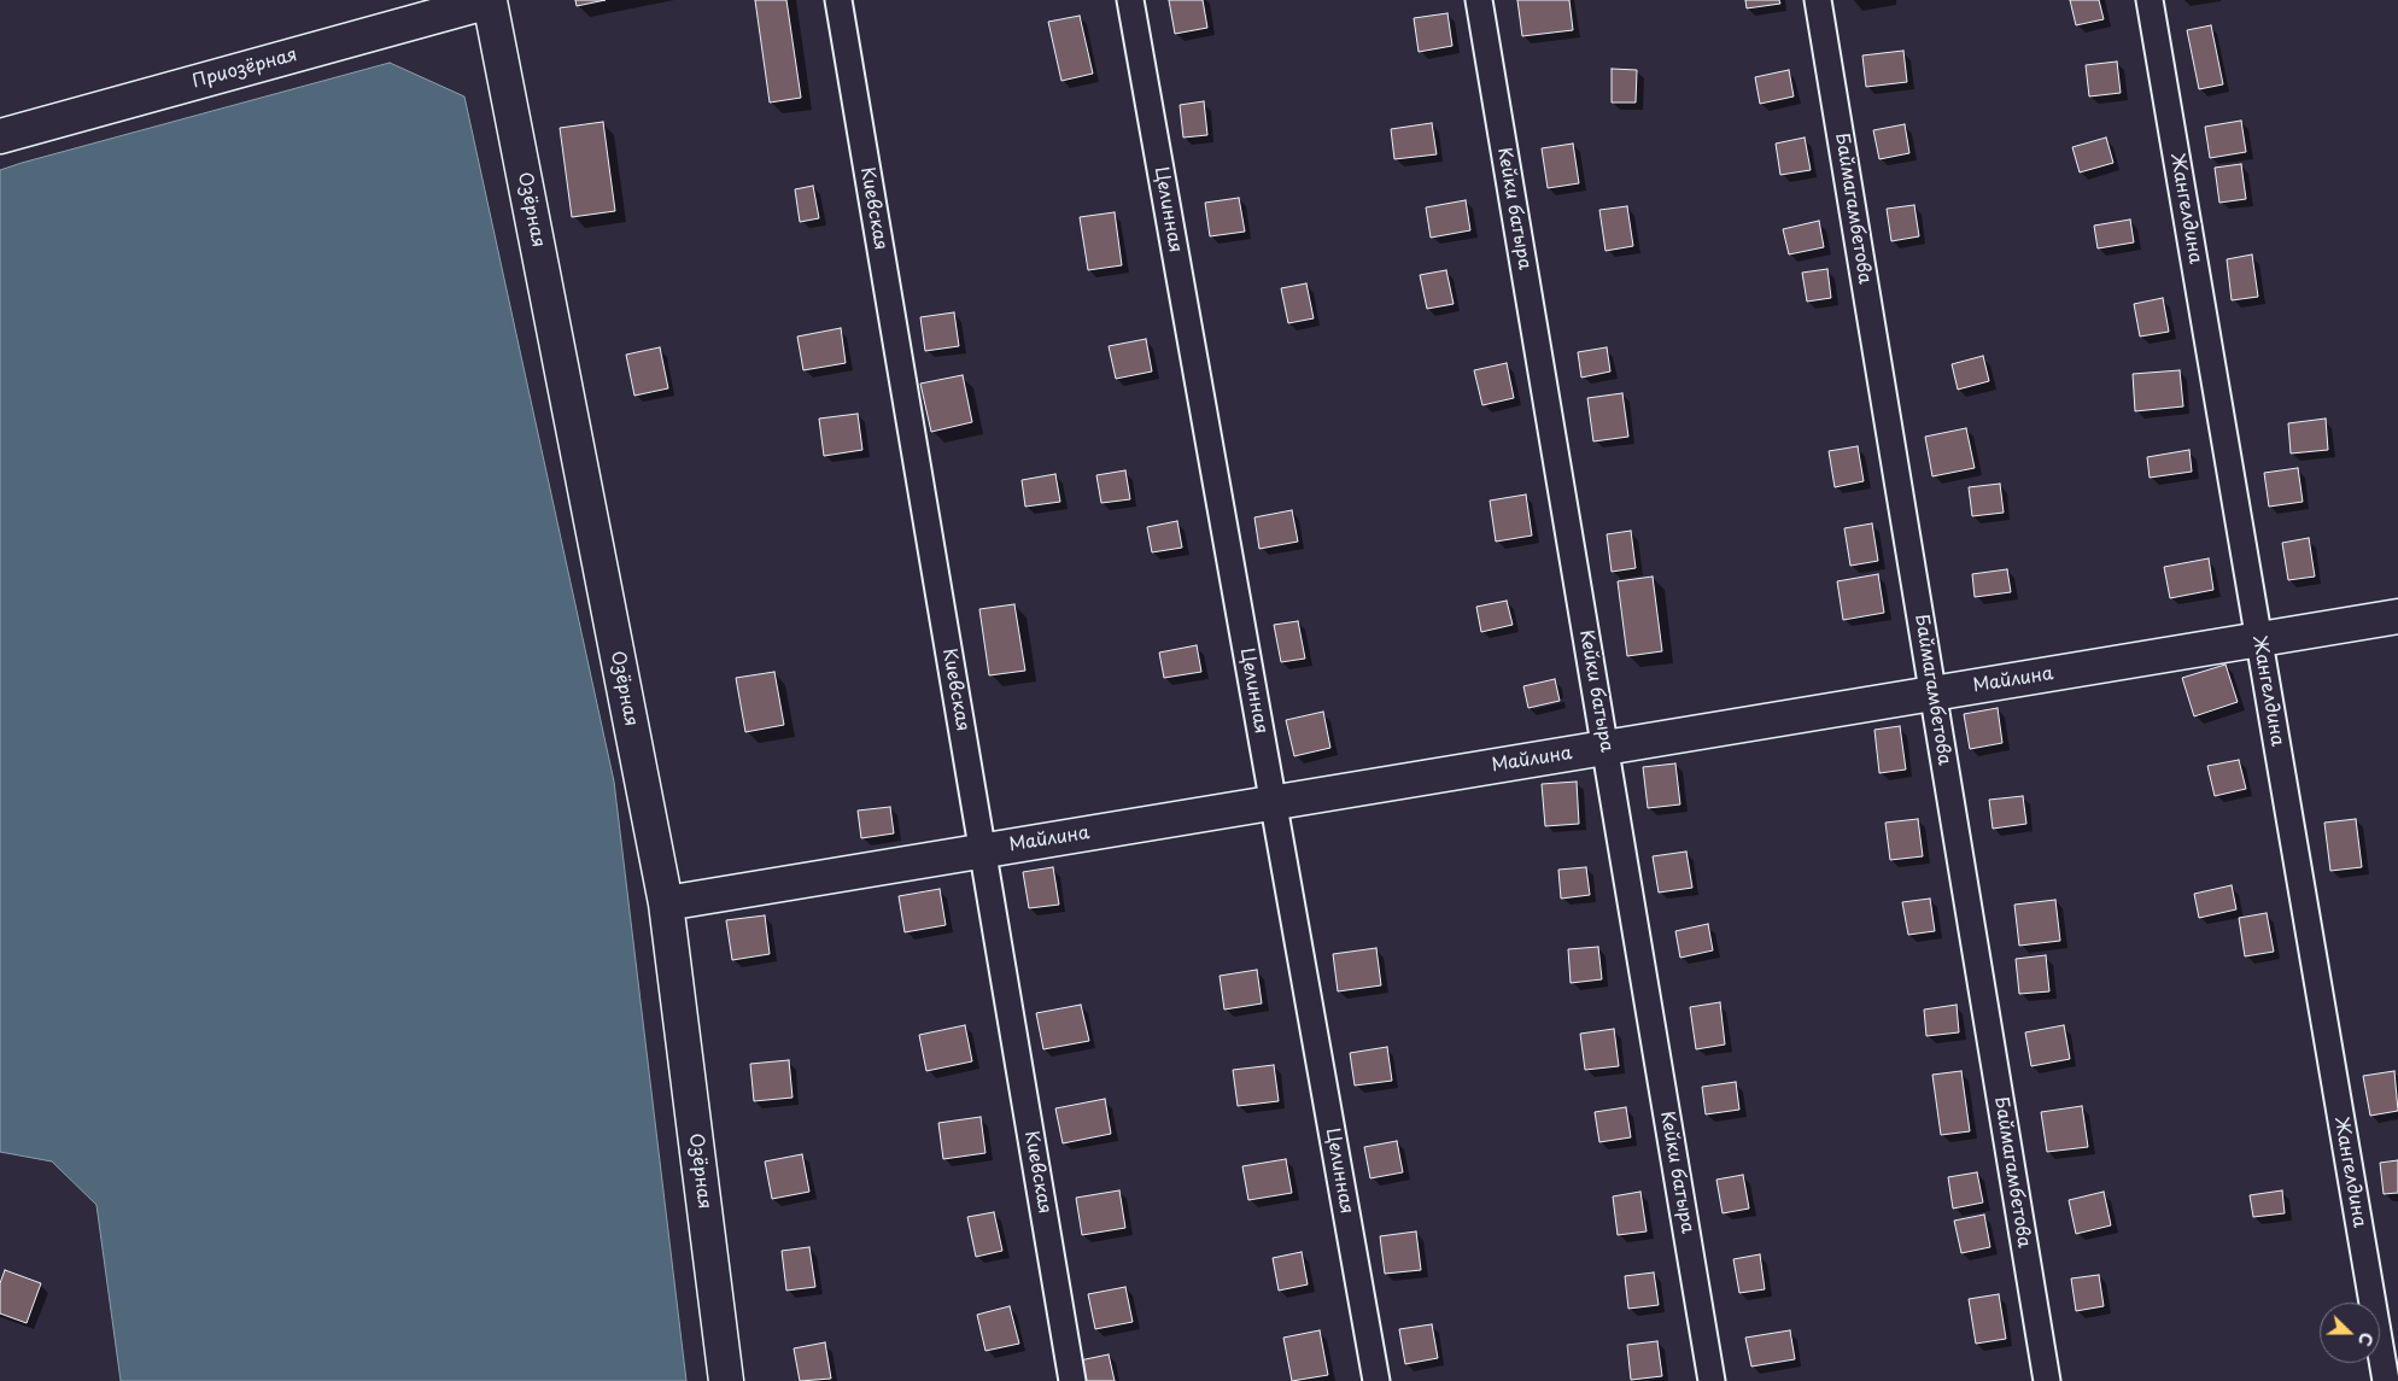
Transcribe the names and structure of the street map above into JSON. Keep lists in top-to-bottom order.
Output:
{
  "streets": {
    "street": [
      "Приозёрная",
      "Киевская",
      "Кейки батыра",
      "Баймагамбетова",
      "Жангелдина",
      "Озёрная",
      "Целинная",
      "Майлина"
    ]
  },
  "crossings": [
    ["Приозёрная", "Озёрная"],
    ["Киевская", "Майлина"],
    ["Кейки батыра", "Майлина"],
    ["Баймагамбетова", "Майлина"],
    ["Жангелдина", "Майлина"],
    ["Озёрная", "Майлина"],
    ["Целинная", "Майлина"]
  ],
  "north": "right"
}
